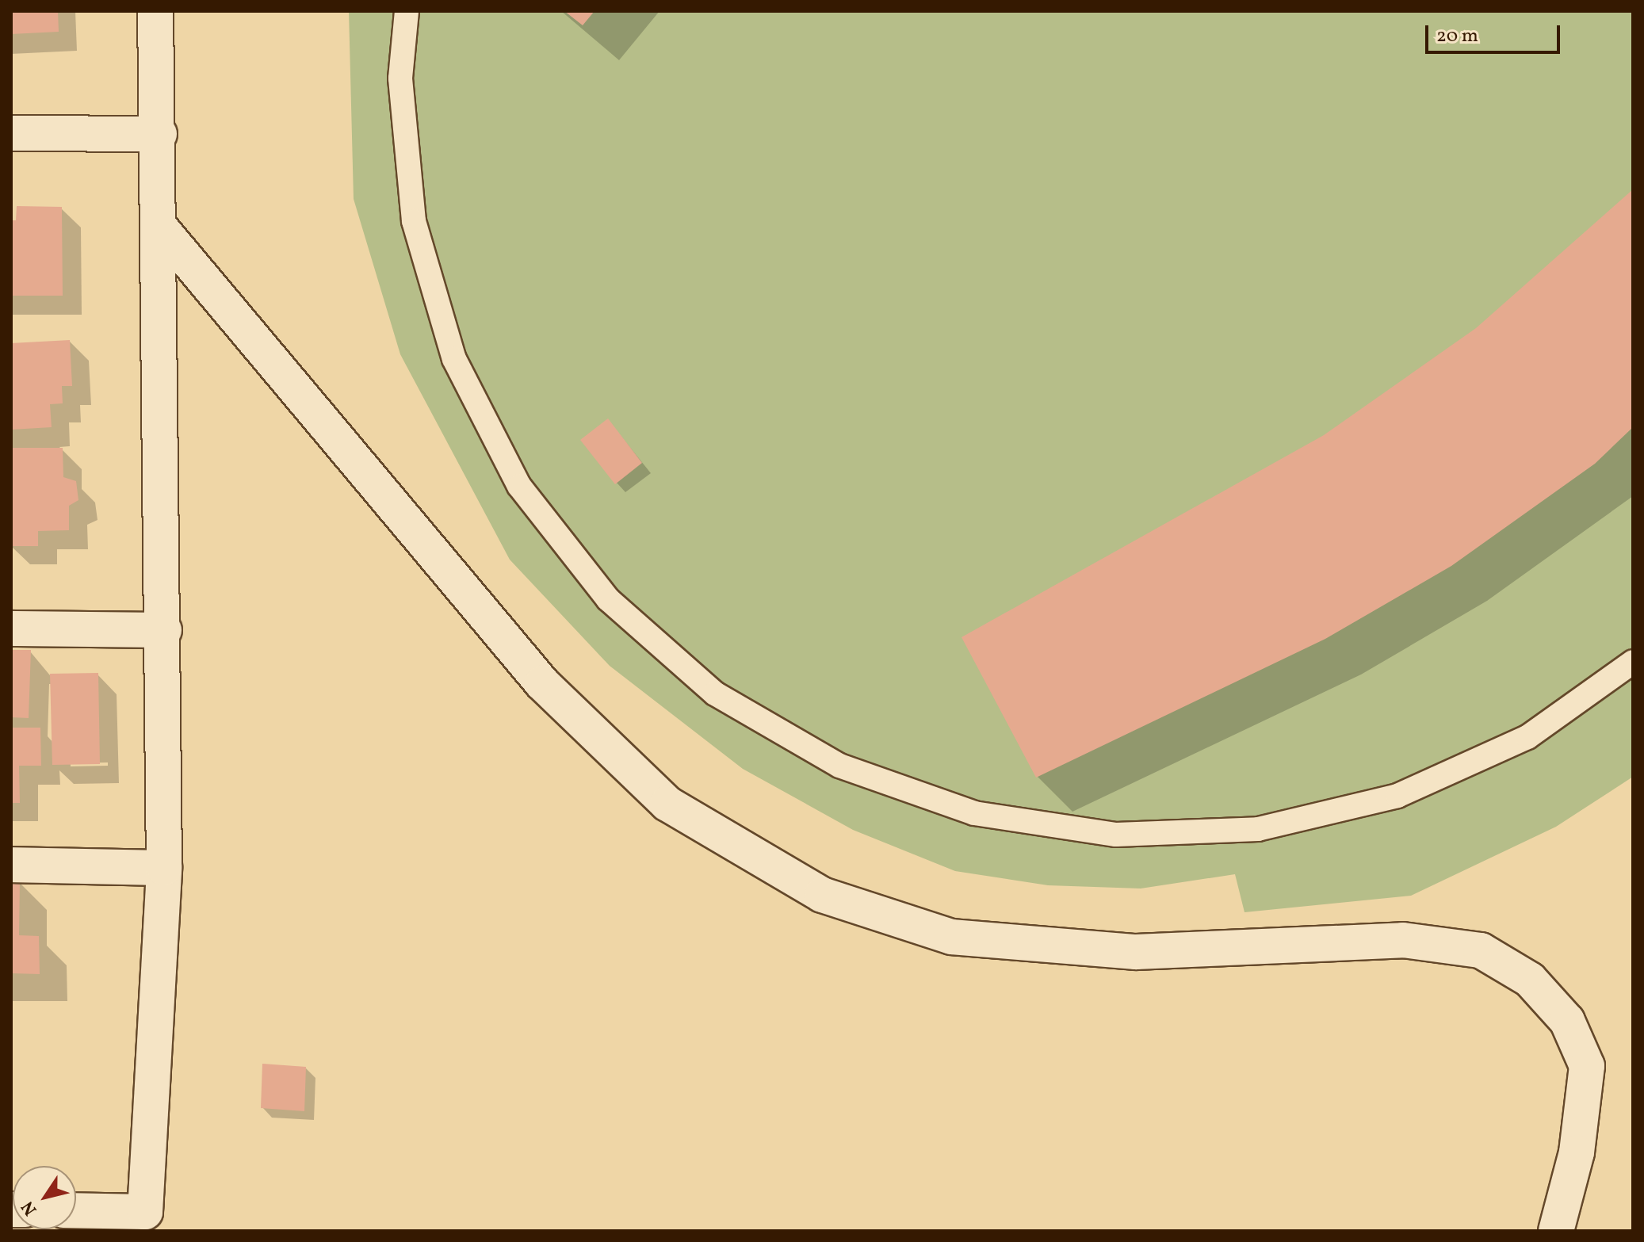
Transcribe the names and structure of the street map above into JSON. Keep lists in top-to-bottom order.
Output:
{
  "scale_bar": "20 m",
  "north": "bottom left"
}
